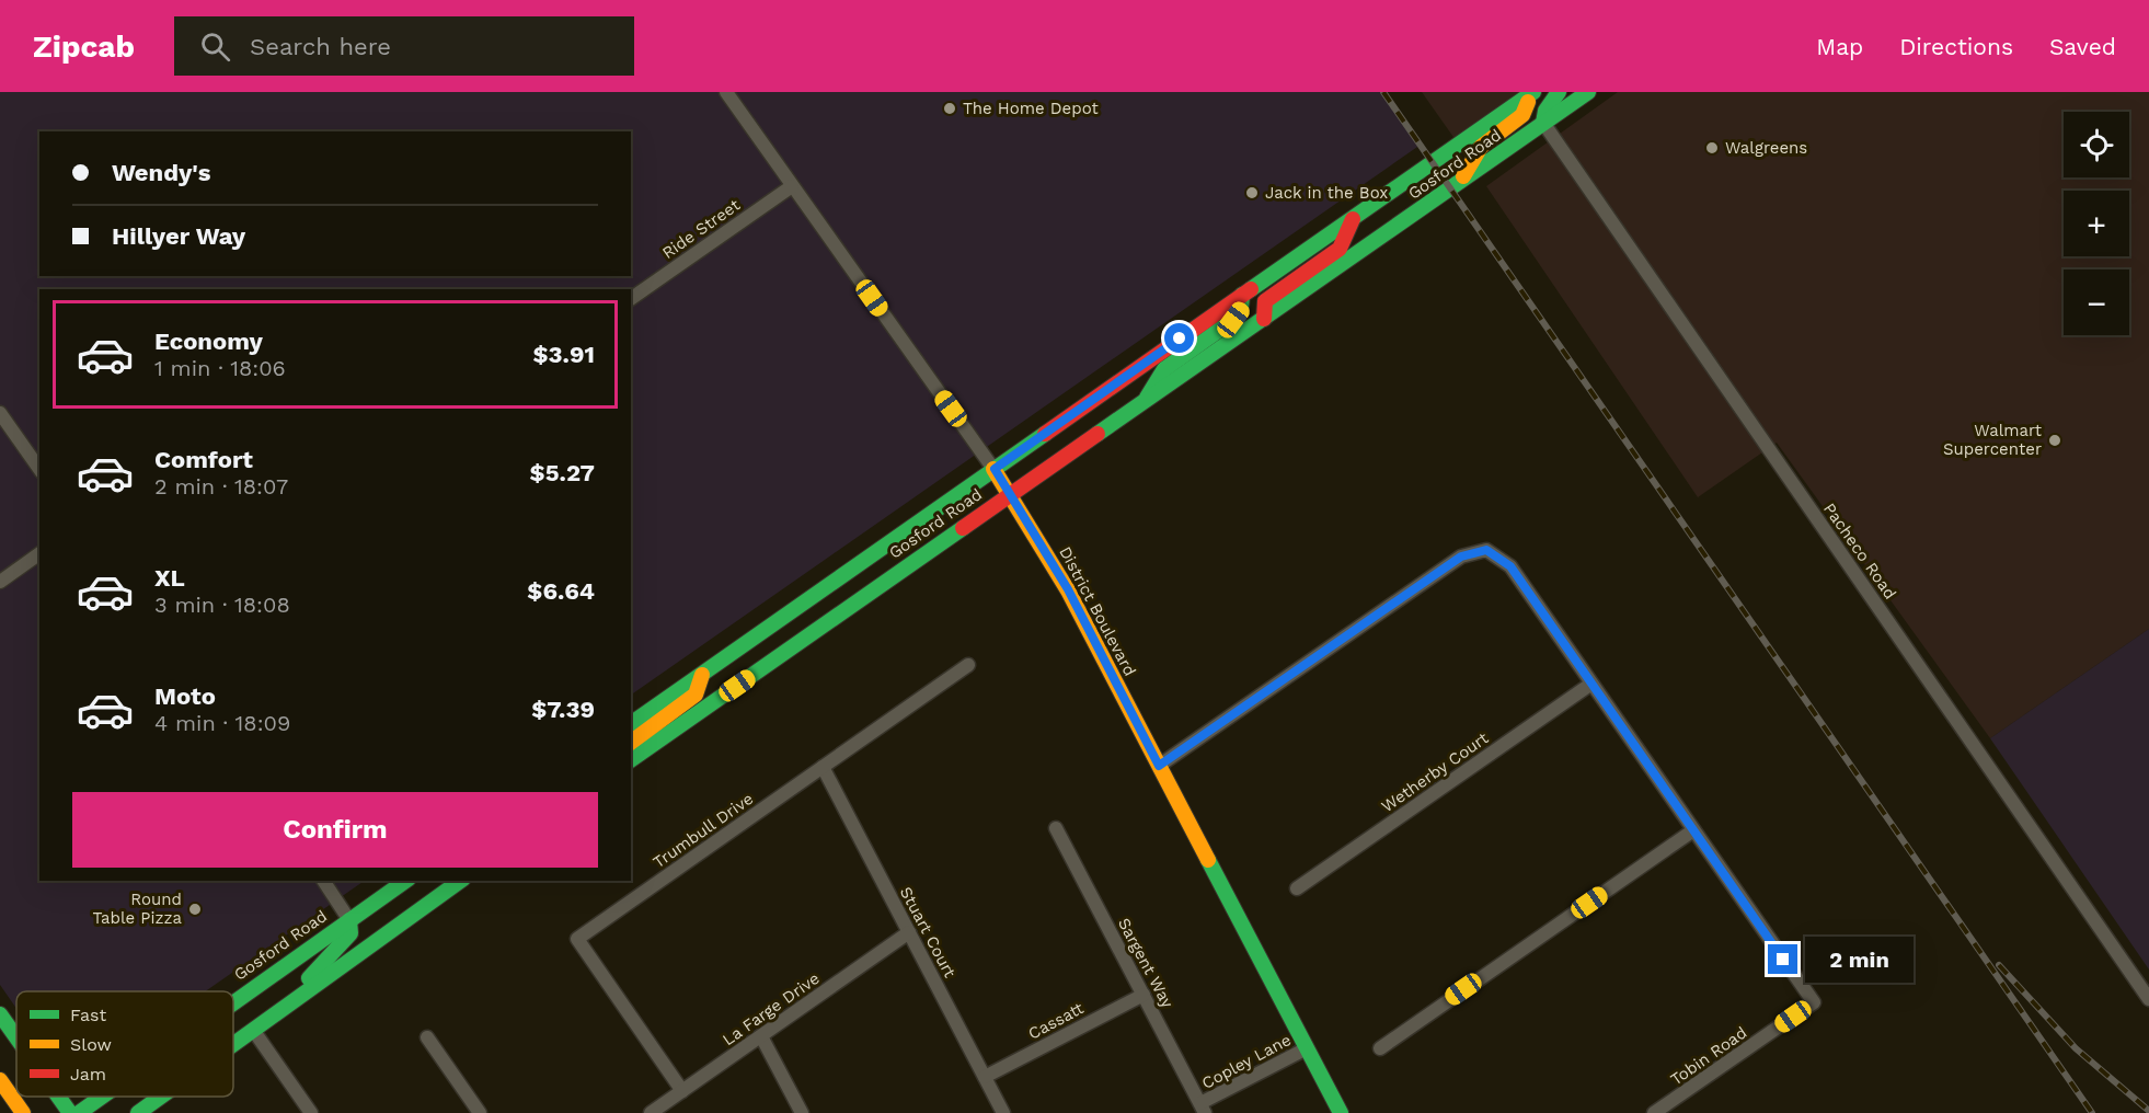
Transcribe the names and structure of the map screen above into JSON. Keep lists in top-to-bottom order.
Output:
{
  "streets": {
    "main road": ["Gosford Road", "District Boulevard"],
    "street": [
      "Ride Street",
      "Pacheco Road",
      "Wetherby Court",
      "Trumbull Drive",
      "Stuart Court",
      "Sargent Way",
      "La Farge Drive",
      "Cassatt",
      "Tobin Road",
      "Copley Lane"
    ]
  },
  "crossings": [
    ["Gosford Road", "Pacheco Road"],
    ["Gosford Road", "District Boulevard"],
    ["Ride Street", "District Boulevard"],
    ["District Boulevard", "Copley Lane"],
    ["Trumbull Drive", "Stuart Court"],
    ["Trumbull Drive", "La Farge Drive"],
    ["Stuart Court", "La Farge Drive"],
    ["Stuart Court", "Cassatt"],
    ["Sargent Way", "Cassatt"],
    ["Sargent Way", "Copley Lane"]
  ],
  "places": [
    "The Home Depot",
    "Walgreens",
    "Jack in the Box",
    "Walmart Supercenter",
    "Round Table Pizza"
  ],
  "legend": ["Fast", "Slow", "Jam"],
  "page": {
    "header": "Zipcab",
    "search": "Search here",
    "nav": ["Map", "Directions", "Saved"],
    "map_buttons": ["+", "−"],
    "banner": ["Wendy's", "Hillyer Way"],
    "list": [
      {
        "name": "Economy",
        "note": "1 min · 18:06",
        "value": "$3.91"
      },
      {
        "name": "Comfort",
        "note": "2 min · 18:07",
        "value": "$5.27"
      },
      {
        "name": "XL",
        "note": "3 min · 18:08",
        "value": "$6.64"
      },
      {
        "name": "Moto",
        "note": "4 min · 18:09",
        "value": "$7.39"
      }
    ],
    "buttons": "Confirm",
    "bubble": "2 min"
  }
}
